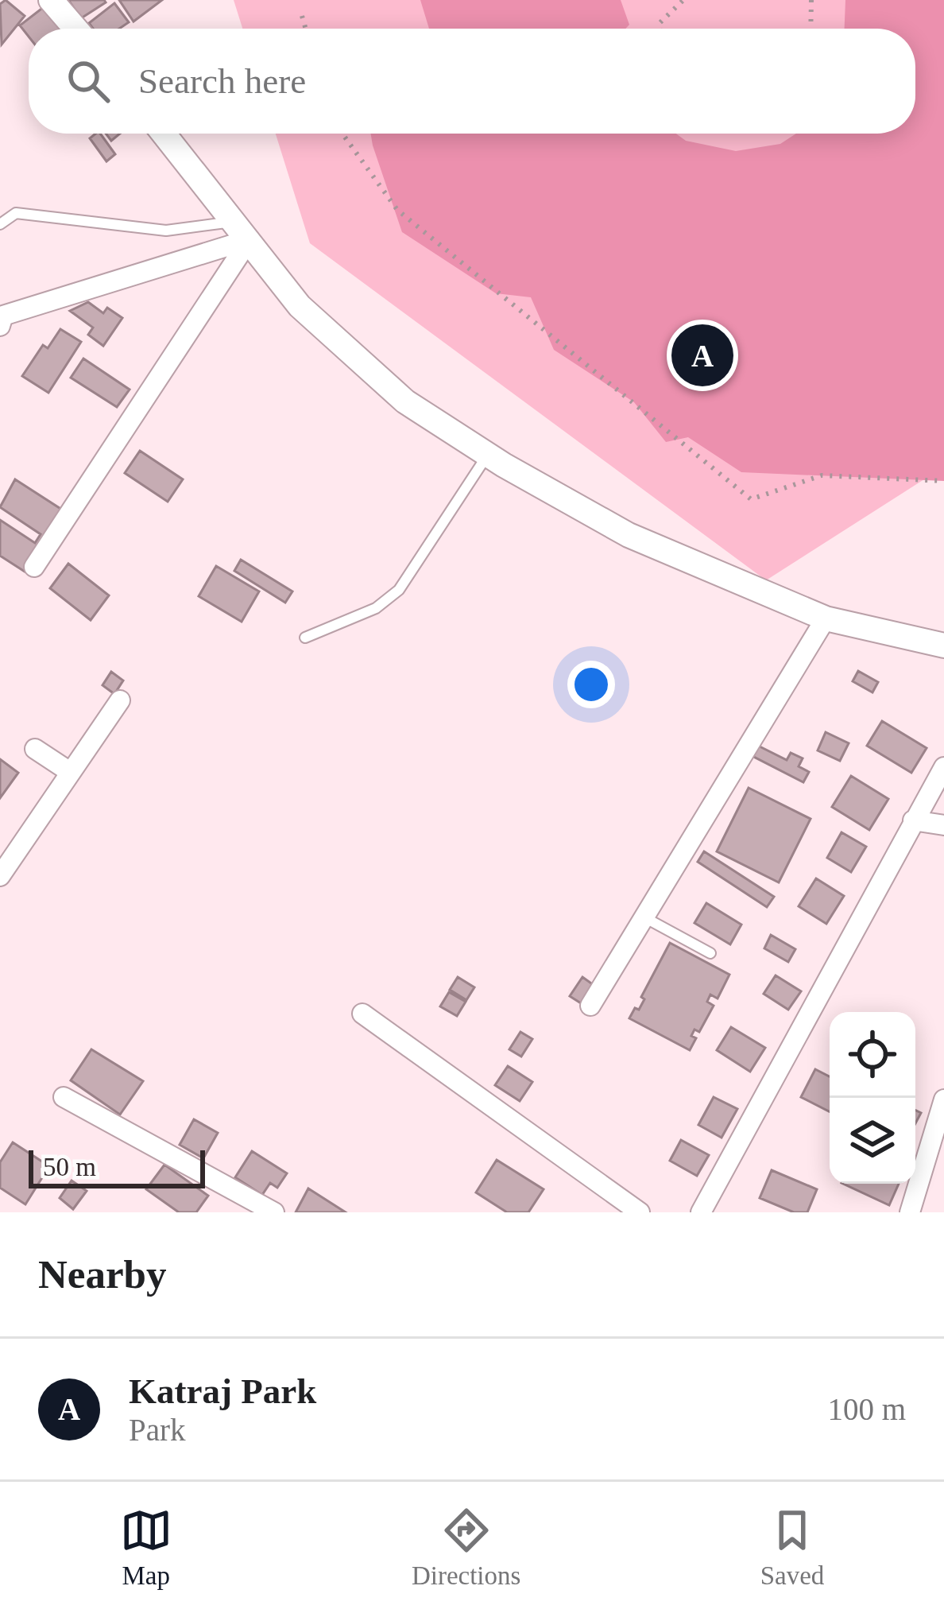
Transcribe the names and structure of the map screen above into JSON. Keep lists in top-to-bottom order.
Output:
{
  "scale_bar": "50 m",
  "page": {
    "search": "Search here",
    "pins": "A",
    "scale": "50 m",
    "heading": "Nearby",
    "list": [
      {
        "mark": "A",
        "name": "Katraj Park",
        "note": "Park",
        "value": "100 m"
      }
    ],
    "nav": ["Map", "Directions", "Saved"]
  }
}
